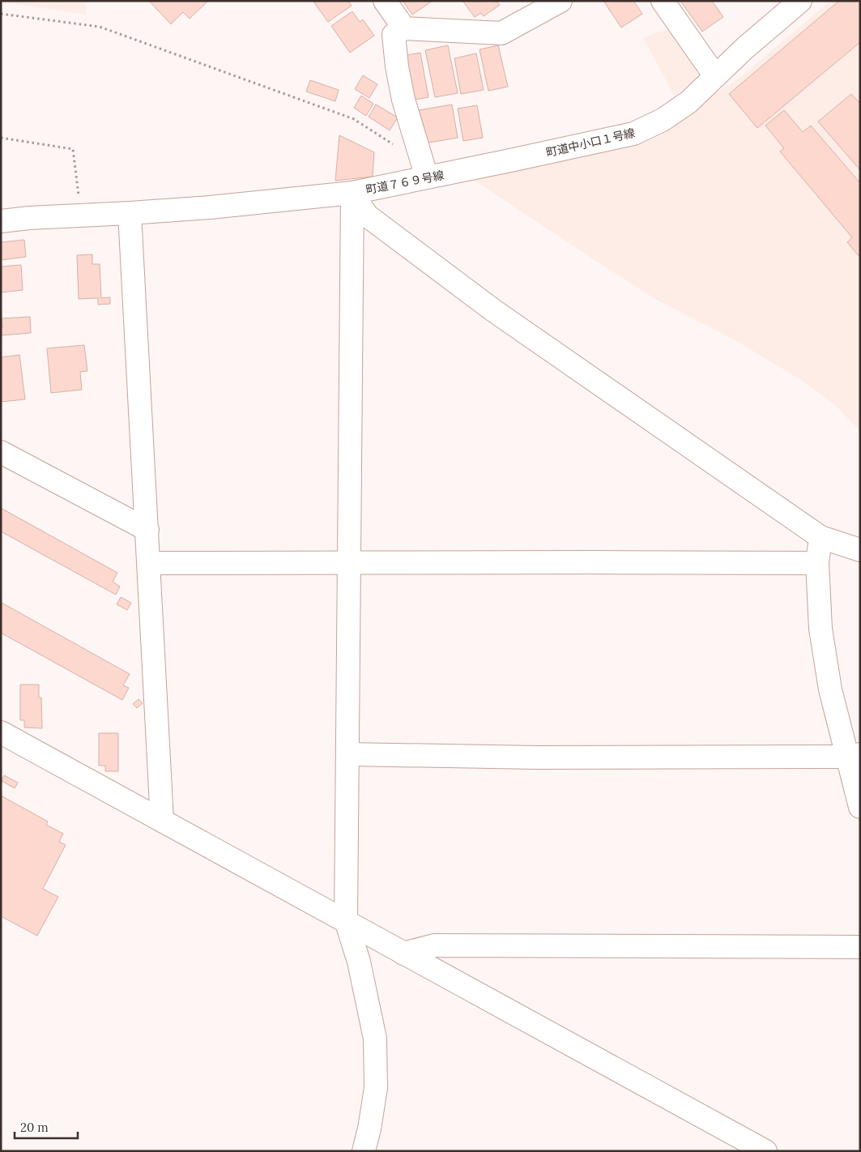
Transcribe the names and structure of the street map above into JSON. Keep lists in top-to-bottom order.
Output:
{
  "streets": {
    "street": ["町道中小口１号線", "町道７６９号線"]
  },
  "crossings": [
    ["町道中小口１号線", "町道７６９号線"]
  ],
  "scale_bar": "20 m"
}
